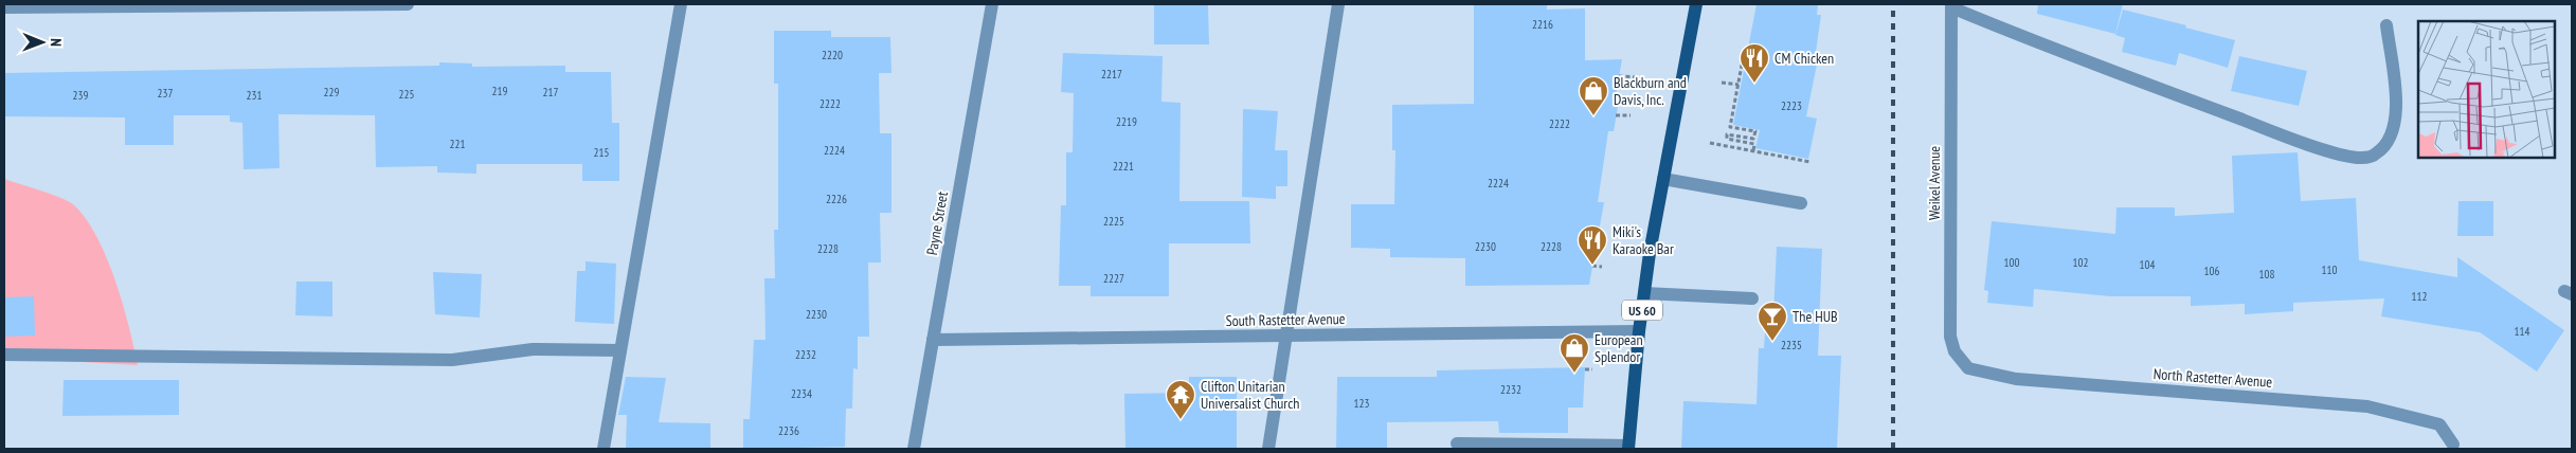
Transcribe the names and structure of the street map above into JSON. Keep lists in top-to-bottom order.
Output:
{
  "streets": {
    "main road": ["US 60"],
    "street": [
      "Weikel Avenue",
      "Payne Street",
      "South Rastetter Avenue",
      "North Rastetter Avenue"
    ]
  },
  "crossings": [
    ["Weikel Avenue", "North Rastetter Avenue"],
    ["Payne Street", "South Rastetter Avenue"],
    ["US 60", "South Rastetter Avenue"]
  ],
  "places": {
    "restaurant": ["CM Chicken", "Miki's Karaoke Bar"],
    "shop": ["Blackburn and Davis, Inc.", "European Splendor"],
    "bar": ["The HUB"],
    "temple": ["Clifton Unitarian Universalist Church"]
  },
  "house_numbers": [
    "2216",
    "2220",
    "2217",
    "219",
    "229",
    "217",
    "237",
    "225",
    "239",
    "231",
    "2222",
    "2223",
    "2219",
    "2222",
    "221",
    "2224",
    "215",
    "2221",
    "2224",
    "2226",
    "2225",
    "2230",
    "2228",
    "2228",
    "100",
    "102",
    "104",
    "110",
    "106",
    "108",
    "2227",
    "112",
    "2230",
    "114",
    "2235",
    "2232",
    "2232",
    "2234",
    "123",
    "2236"
  ],
  "north": "right"
}
